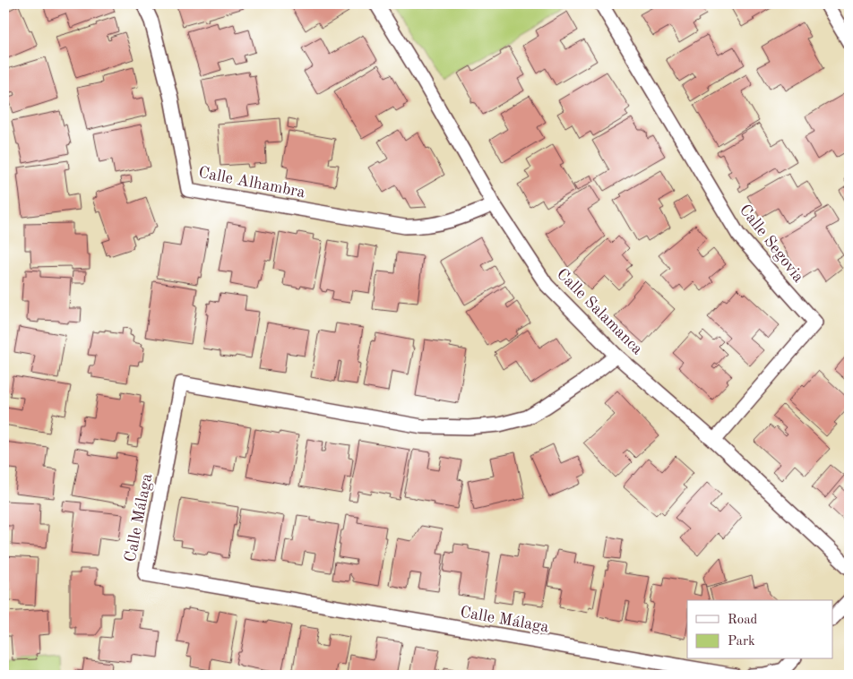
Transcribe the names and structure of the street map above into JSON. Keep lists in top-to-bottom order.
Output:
{
  "streets": {
    "street": [
      "Calle Alhambra",
      "Calle Segovia",
      "Calle Salamanca",
      "Calle Málaga"
    ]
  },
  "crossings": [
    ["Calle Alhambra", "Calle Salamanca"],
    ["Calle Segovia", "Calle Salamanca"],
    ["Calle Salamanca", "Calle Málaga"]
  ],
  "legend": ["Road", "Park"]
}
